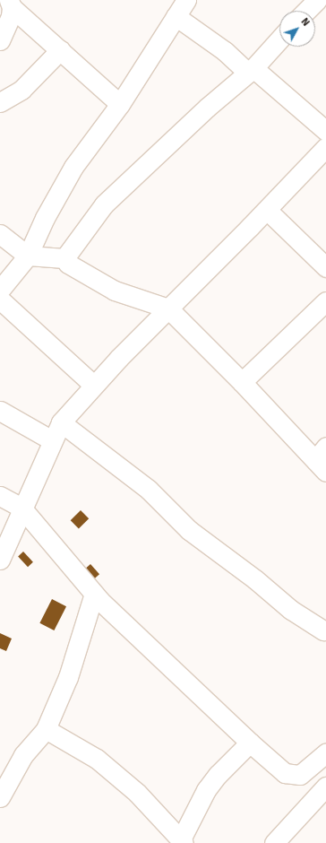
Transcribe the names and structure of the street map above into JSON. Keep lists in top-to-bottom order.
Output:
{
  "north": "top right"
}
